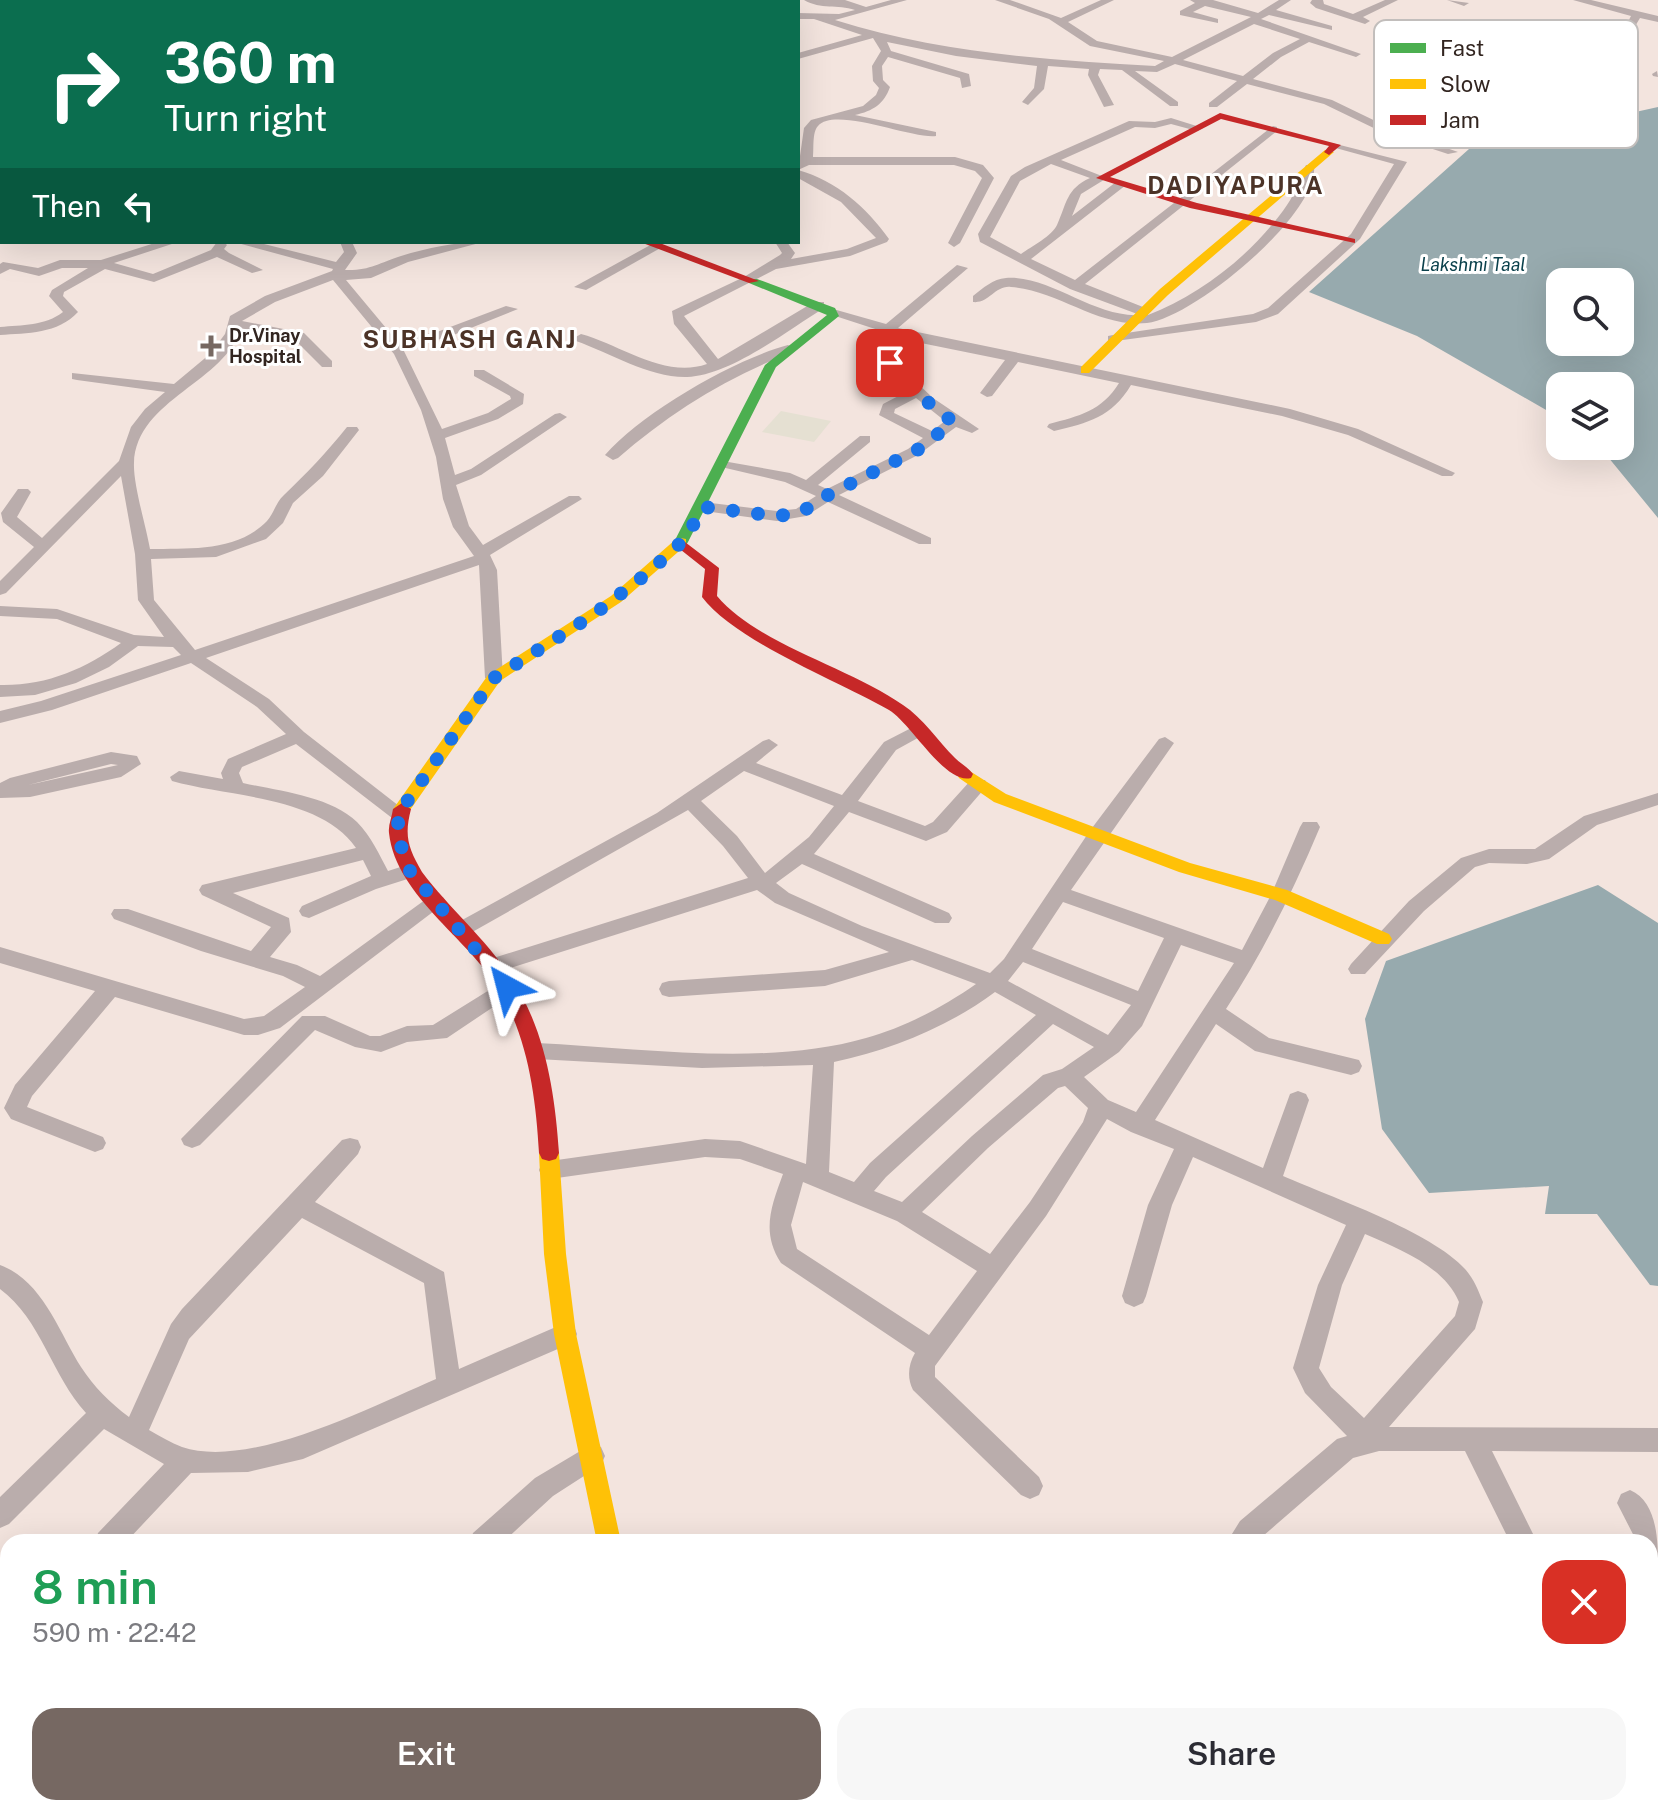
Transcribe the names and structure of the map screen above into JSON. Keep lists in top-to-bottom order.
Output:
{
  "districts": ["DADIYAPURA", "SUBHASH GANJ"],
  "water": ["Lakshmi Taal"],
  "places": {
    "health": ["Dr.Vinay Hospital"]
  },
  "legend": ["Fast", "Slow", "Jam"],
  "page": {
    "turn": ["360 m", "Turn right"],
    "then": "Then",
    "heading": ["8 min", "590 m · 22:42"],
    "buttons": ["Exit", "Share"]
  }
}
